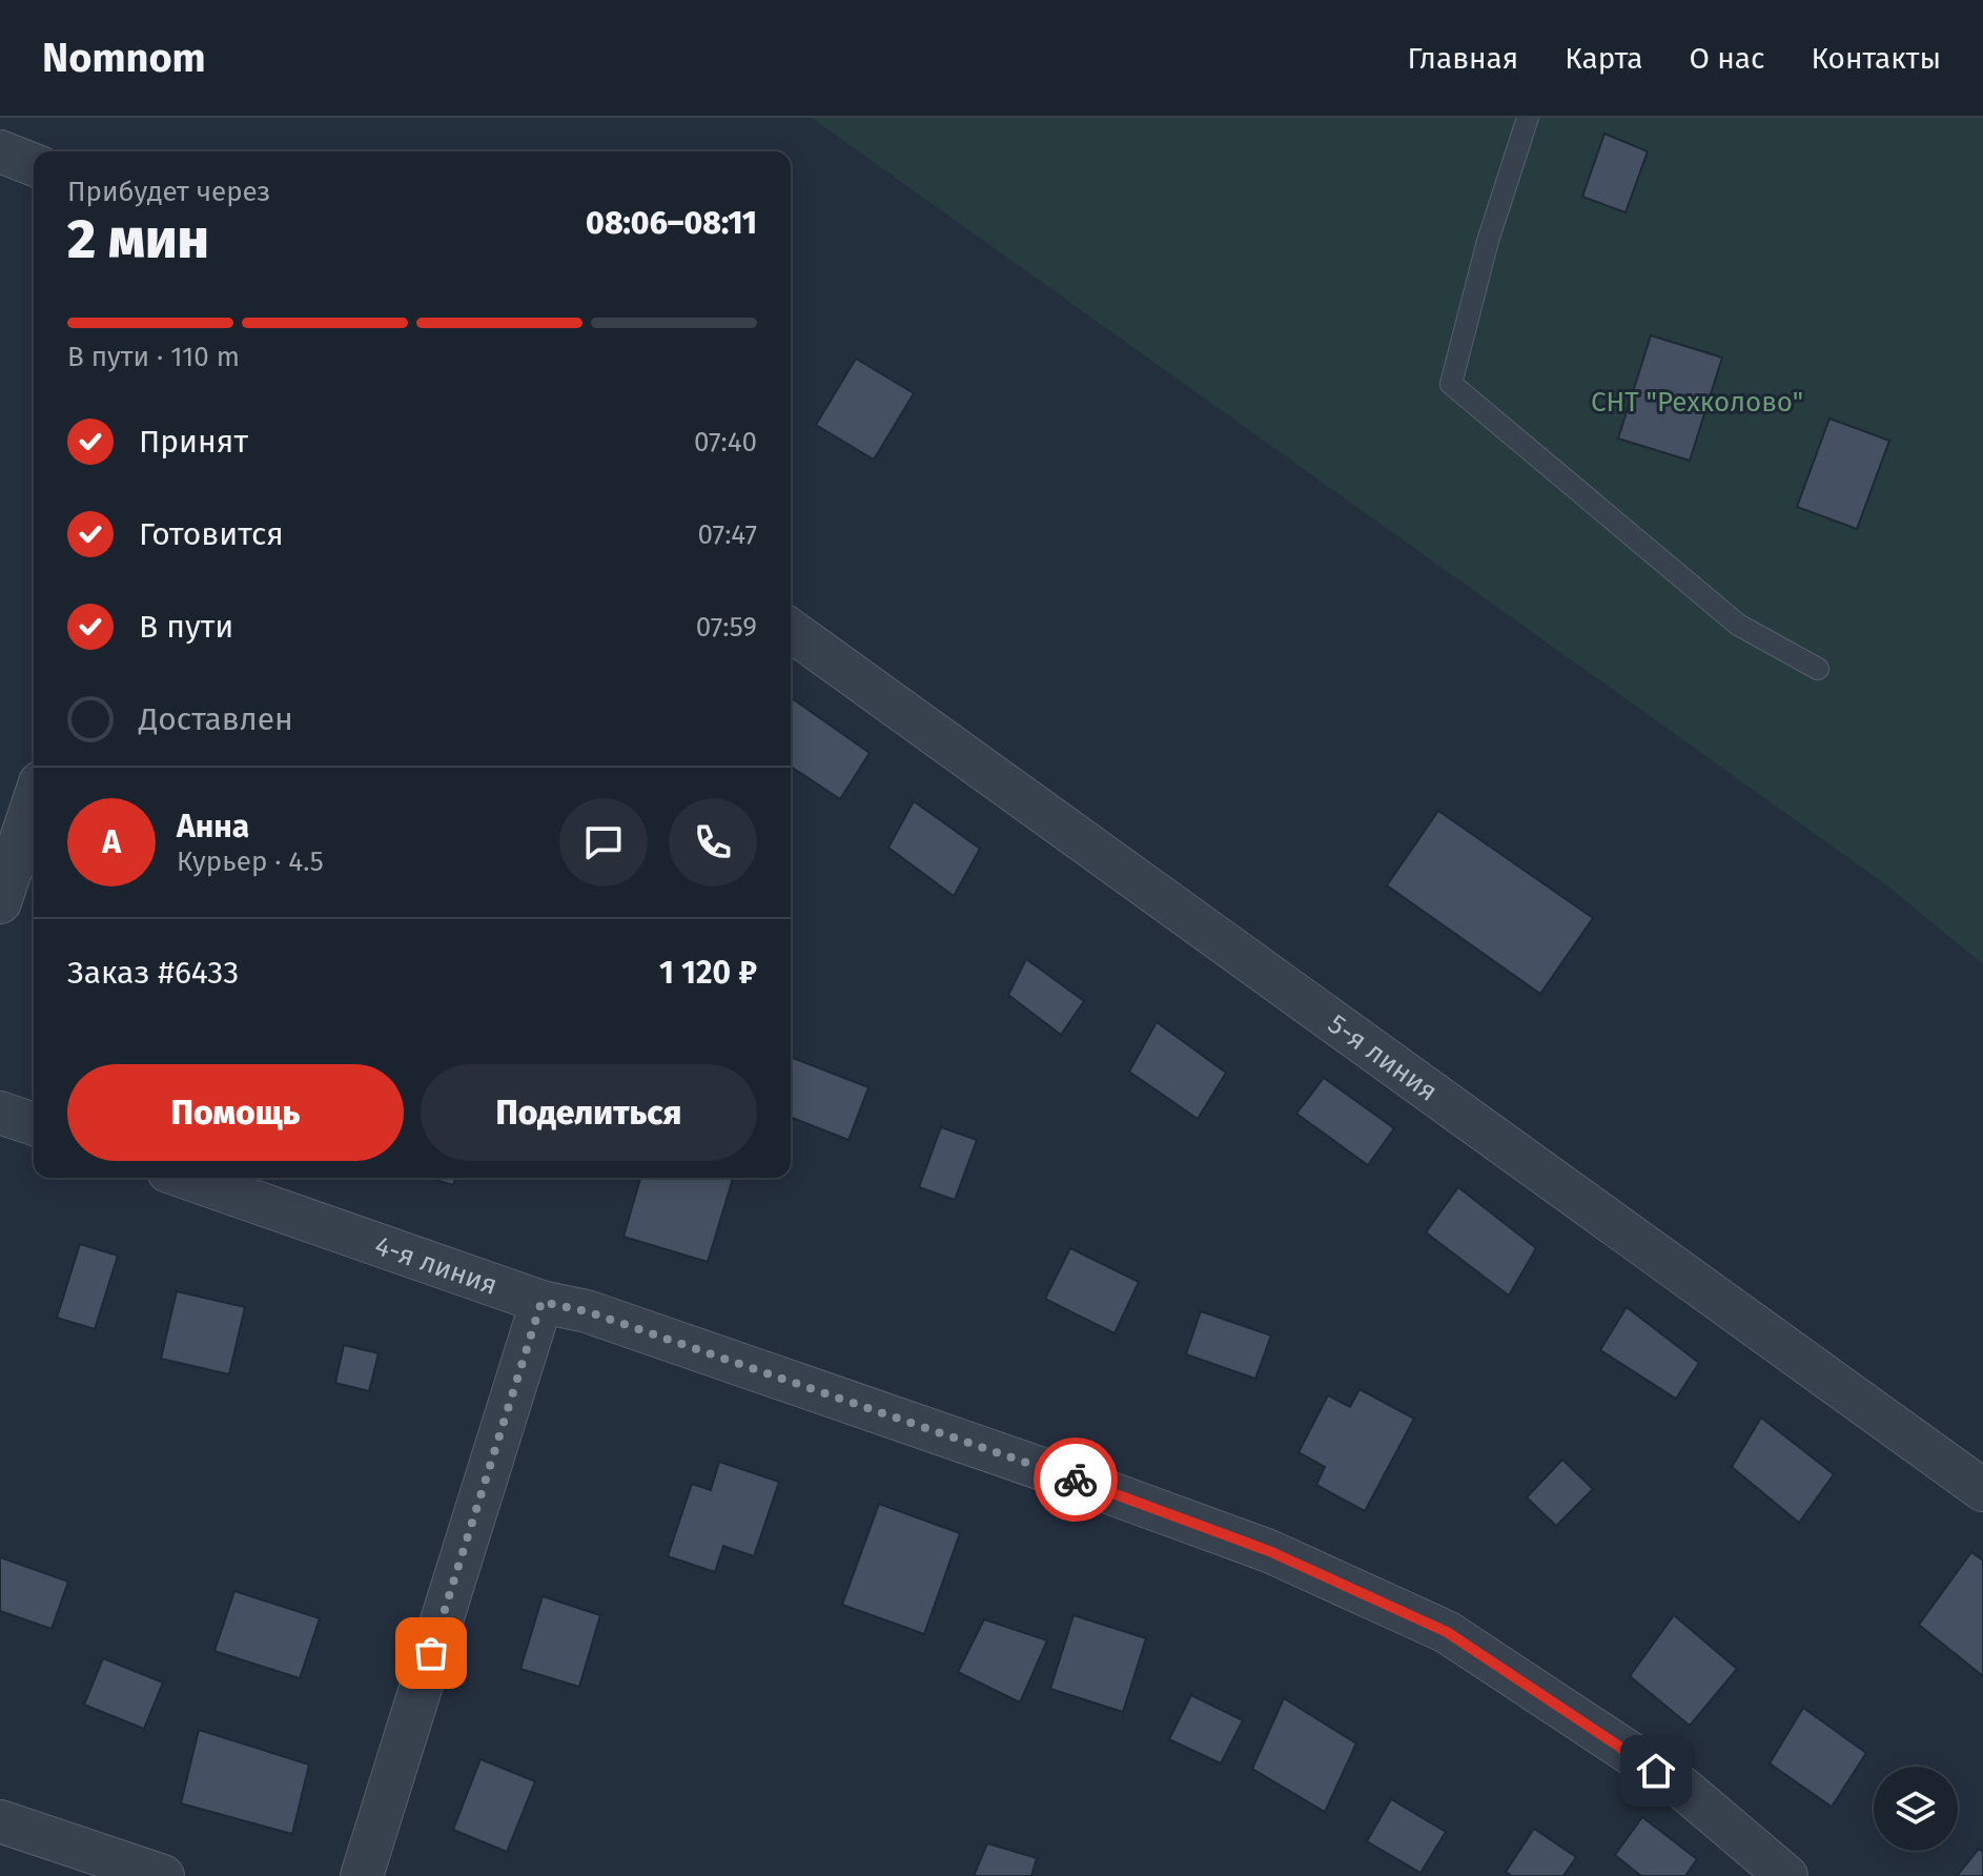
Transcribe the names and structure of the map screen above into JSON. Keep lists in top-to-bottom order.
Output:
{
  "streets": {
    "street": ["5-я линия", "4-я линия"]
  },
  "parks": ["СНТ \"Рехколово\""],
  "page": {
    "header": "Nomnom",
    "nav": [
      "Главная",
      "Карта",
      "О нас",
      "Контакты"
    ],
    "heading": ["2 мин", "Прибудет через", "08:06–08:11"],
    "panel": [
      "Анна",
      "Курьер · 4.5",
      "Заказ #6433",
      "1 120 ₽"
    ],
    "bar": "В пути · 110 m",
    "list": [
      ["Принят", "07:40"],
      ["Готовится", "07:47"],
      ["В пути", "07:59"],
      "Доставлен"
    ],
    "round": "А",
    "buttons": ["Помощь", "Поделиться"]
  }
}
